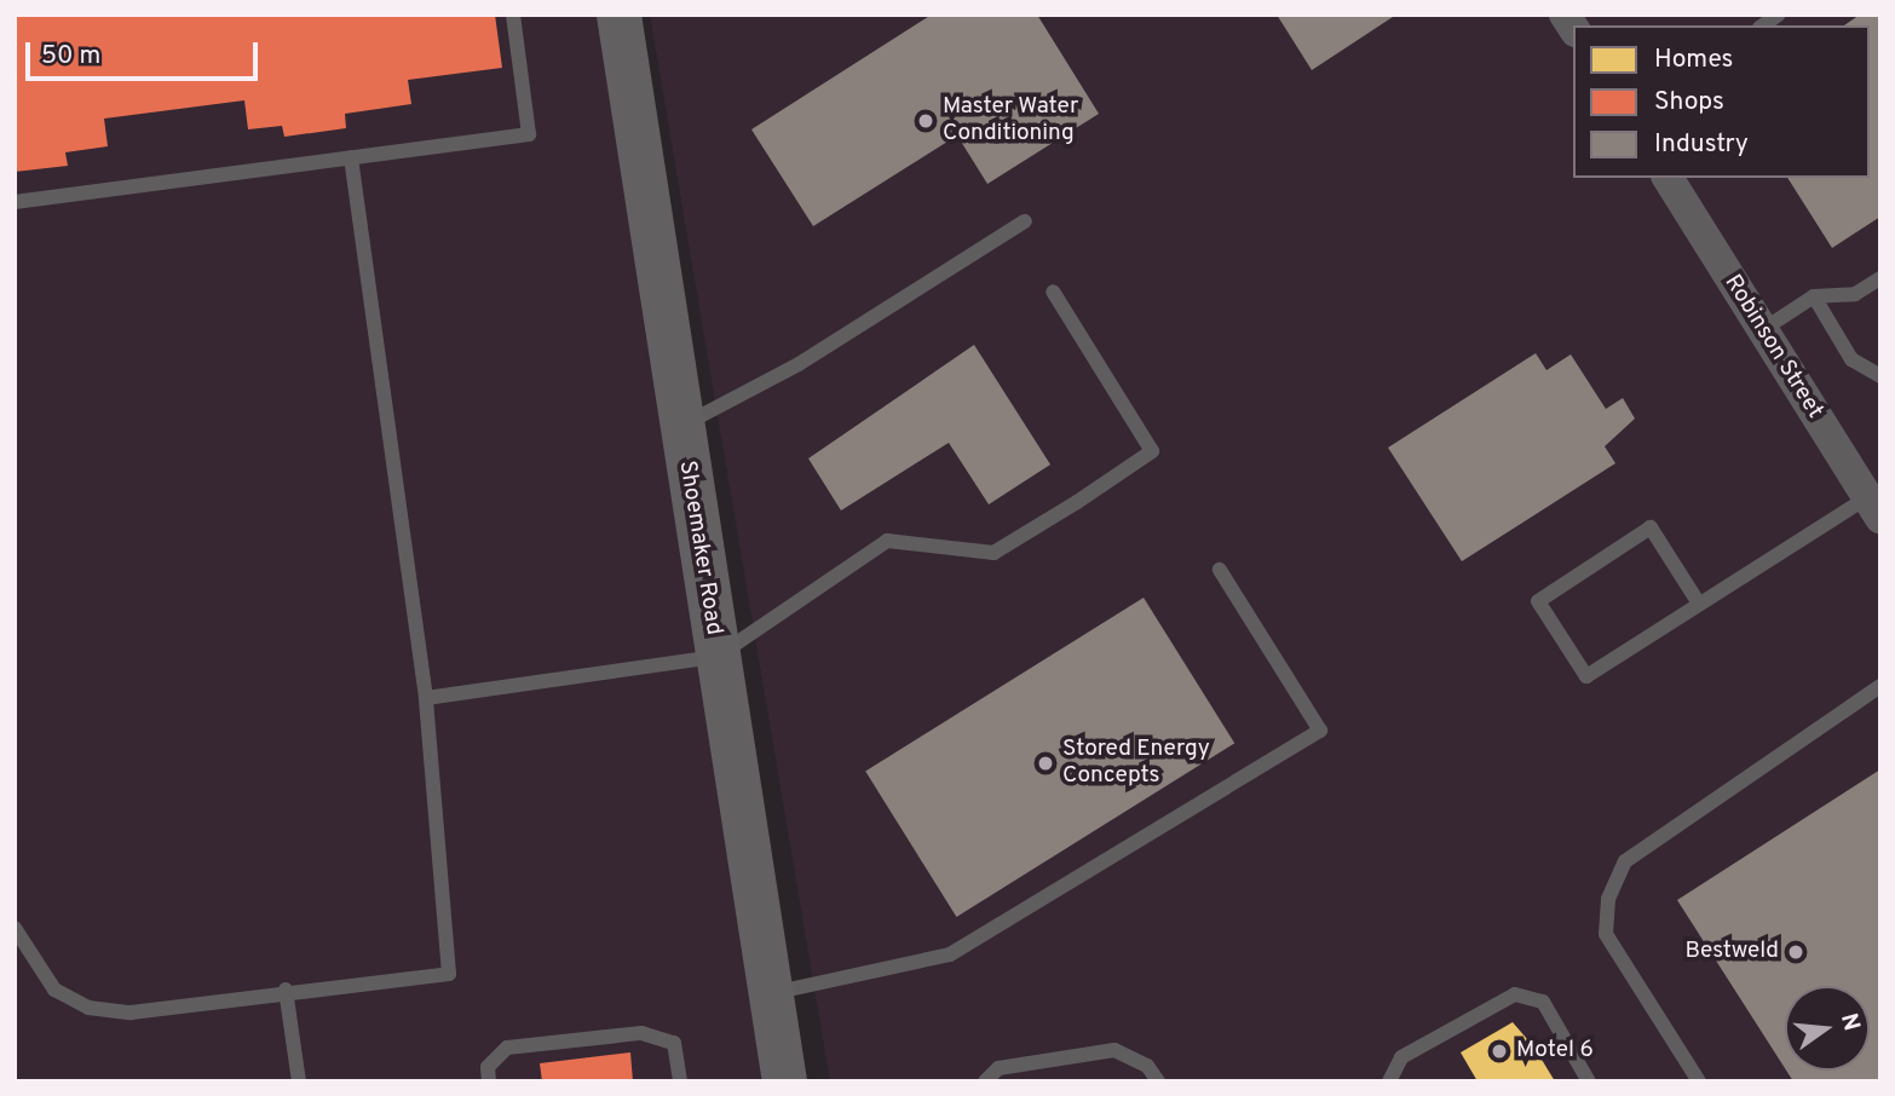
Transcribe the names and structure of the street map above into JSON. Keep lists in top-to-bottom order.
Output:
{
  "streets": {
    "street": ["Robinson Street", "Shoemaker Road"]
  },
  "places": [
    "Master Water Conditioning",
    "Stored Energy Concepts",
    "Bestweld",
    "Motel 6"
  ],
  "legend": ["Homes", "Shops", "Industry"],
  "scale_bar": "50 m",
  "north": "right"
}
